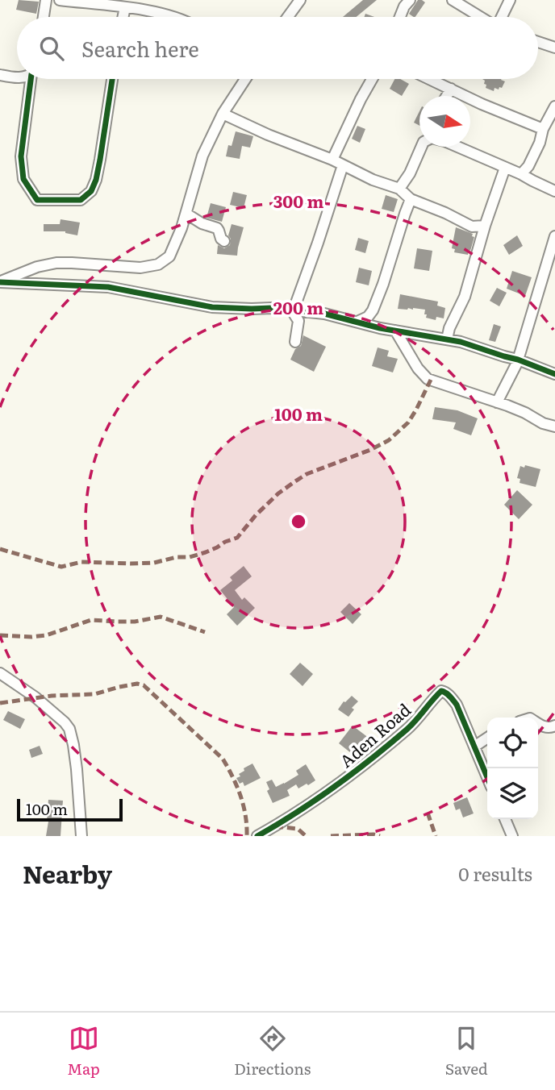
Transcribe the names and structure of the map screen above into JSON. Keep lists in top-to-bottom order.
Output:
{
  "streets": {
    "street": ["Aden Road"]
  },
  "scale_bar": "100 m",
  "north": "right",
  "page": {
    "search": "Search here",
    "scale": "100 m",
    "heading": ["Nearby", "0 results"],
    "nav": ["Map", "Directions", "Saved"]
  },
  "rings": ["300 m", "200 m", "100 m"]
}
